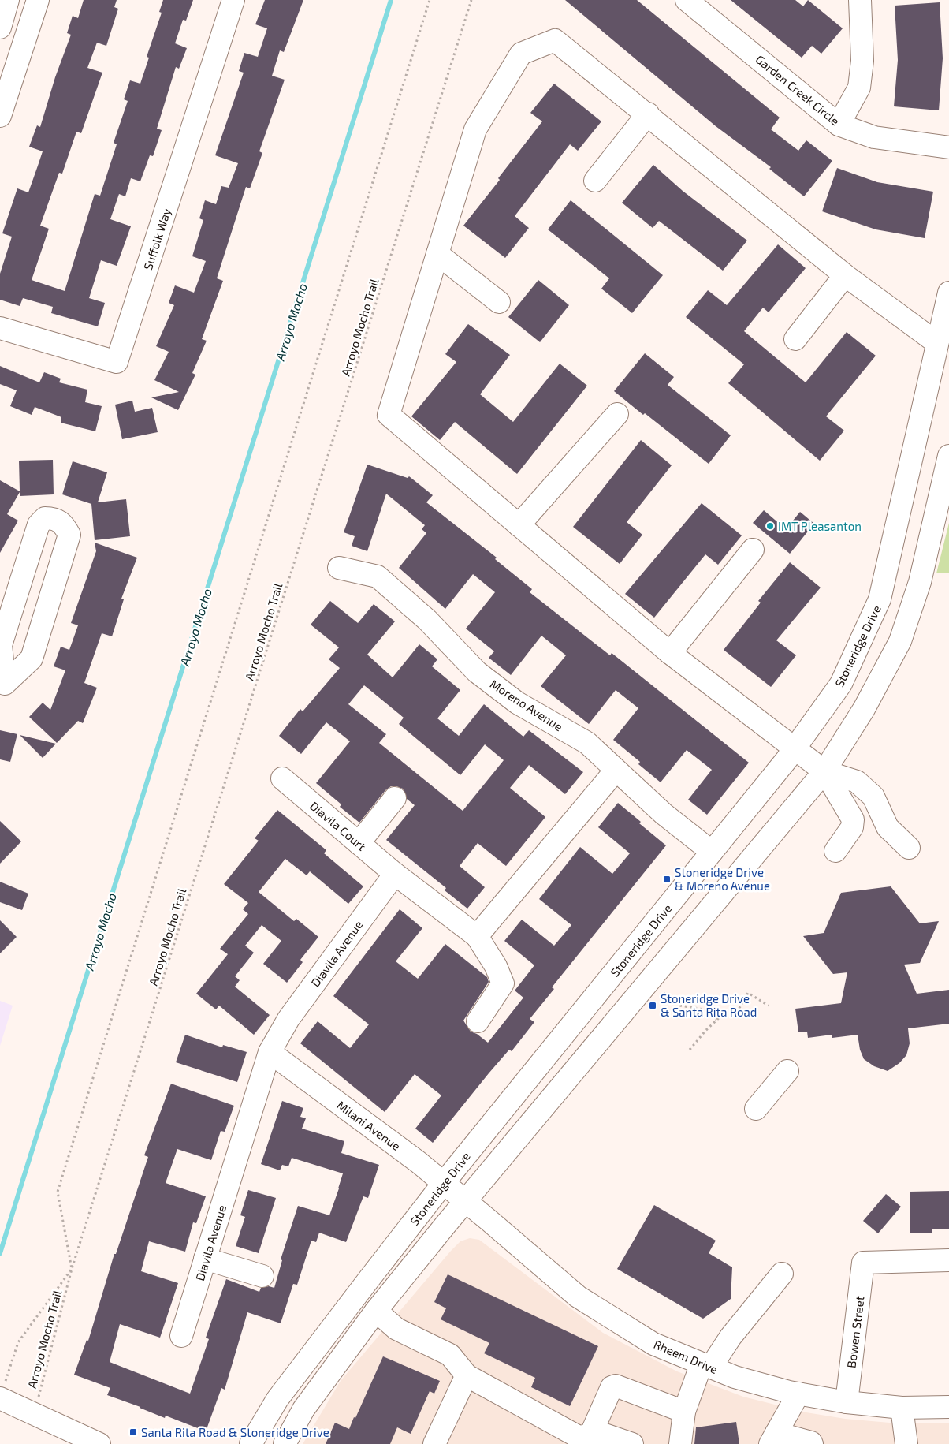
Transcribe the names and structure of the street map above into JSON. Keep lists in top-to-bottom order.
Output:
{
  "streets": {
    "street": [
      "Garden Creek Circle",
      "Suffolk Way",
      "Stoneridge Drive",
      "Moreno Avenue",
      "Diavila Court",
      "Diavila Avenue",
      "Milani Avenue",
      "Bowen Street",
      "Rheem Drive"
    ],
    "path": ["Arroyo Mocho Trail"]
  },
  "crossings": [
    ["Stoneridge Drive", "Moreno Avenue"],
    ["Stoneridge Drive", "Milani Avenue"],
    ["Diavila Court", "Diavila Avenue"],
    ["Diavila Avenue", "Milani Avenue"],
    ["Milani Avenue", "Rheem Drive"],
    ["Bowen Street", "Rheem Drive"]
  ],
  "water": ["Arroyo Mocho"],
  "places": {
    "other": ["IMT Pleasanton"],
    "transit": ["Stoneridge Drive & Moreno Avenue", "Stoneridge Drive & Santa Rita Road", "Santa Rita Road & Stoneridge Drive"]
  }
}
